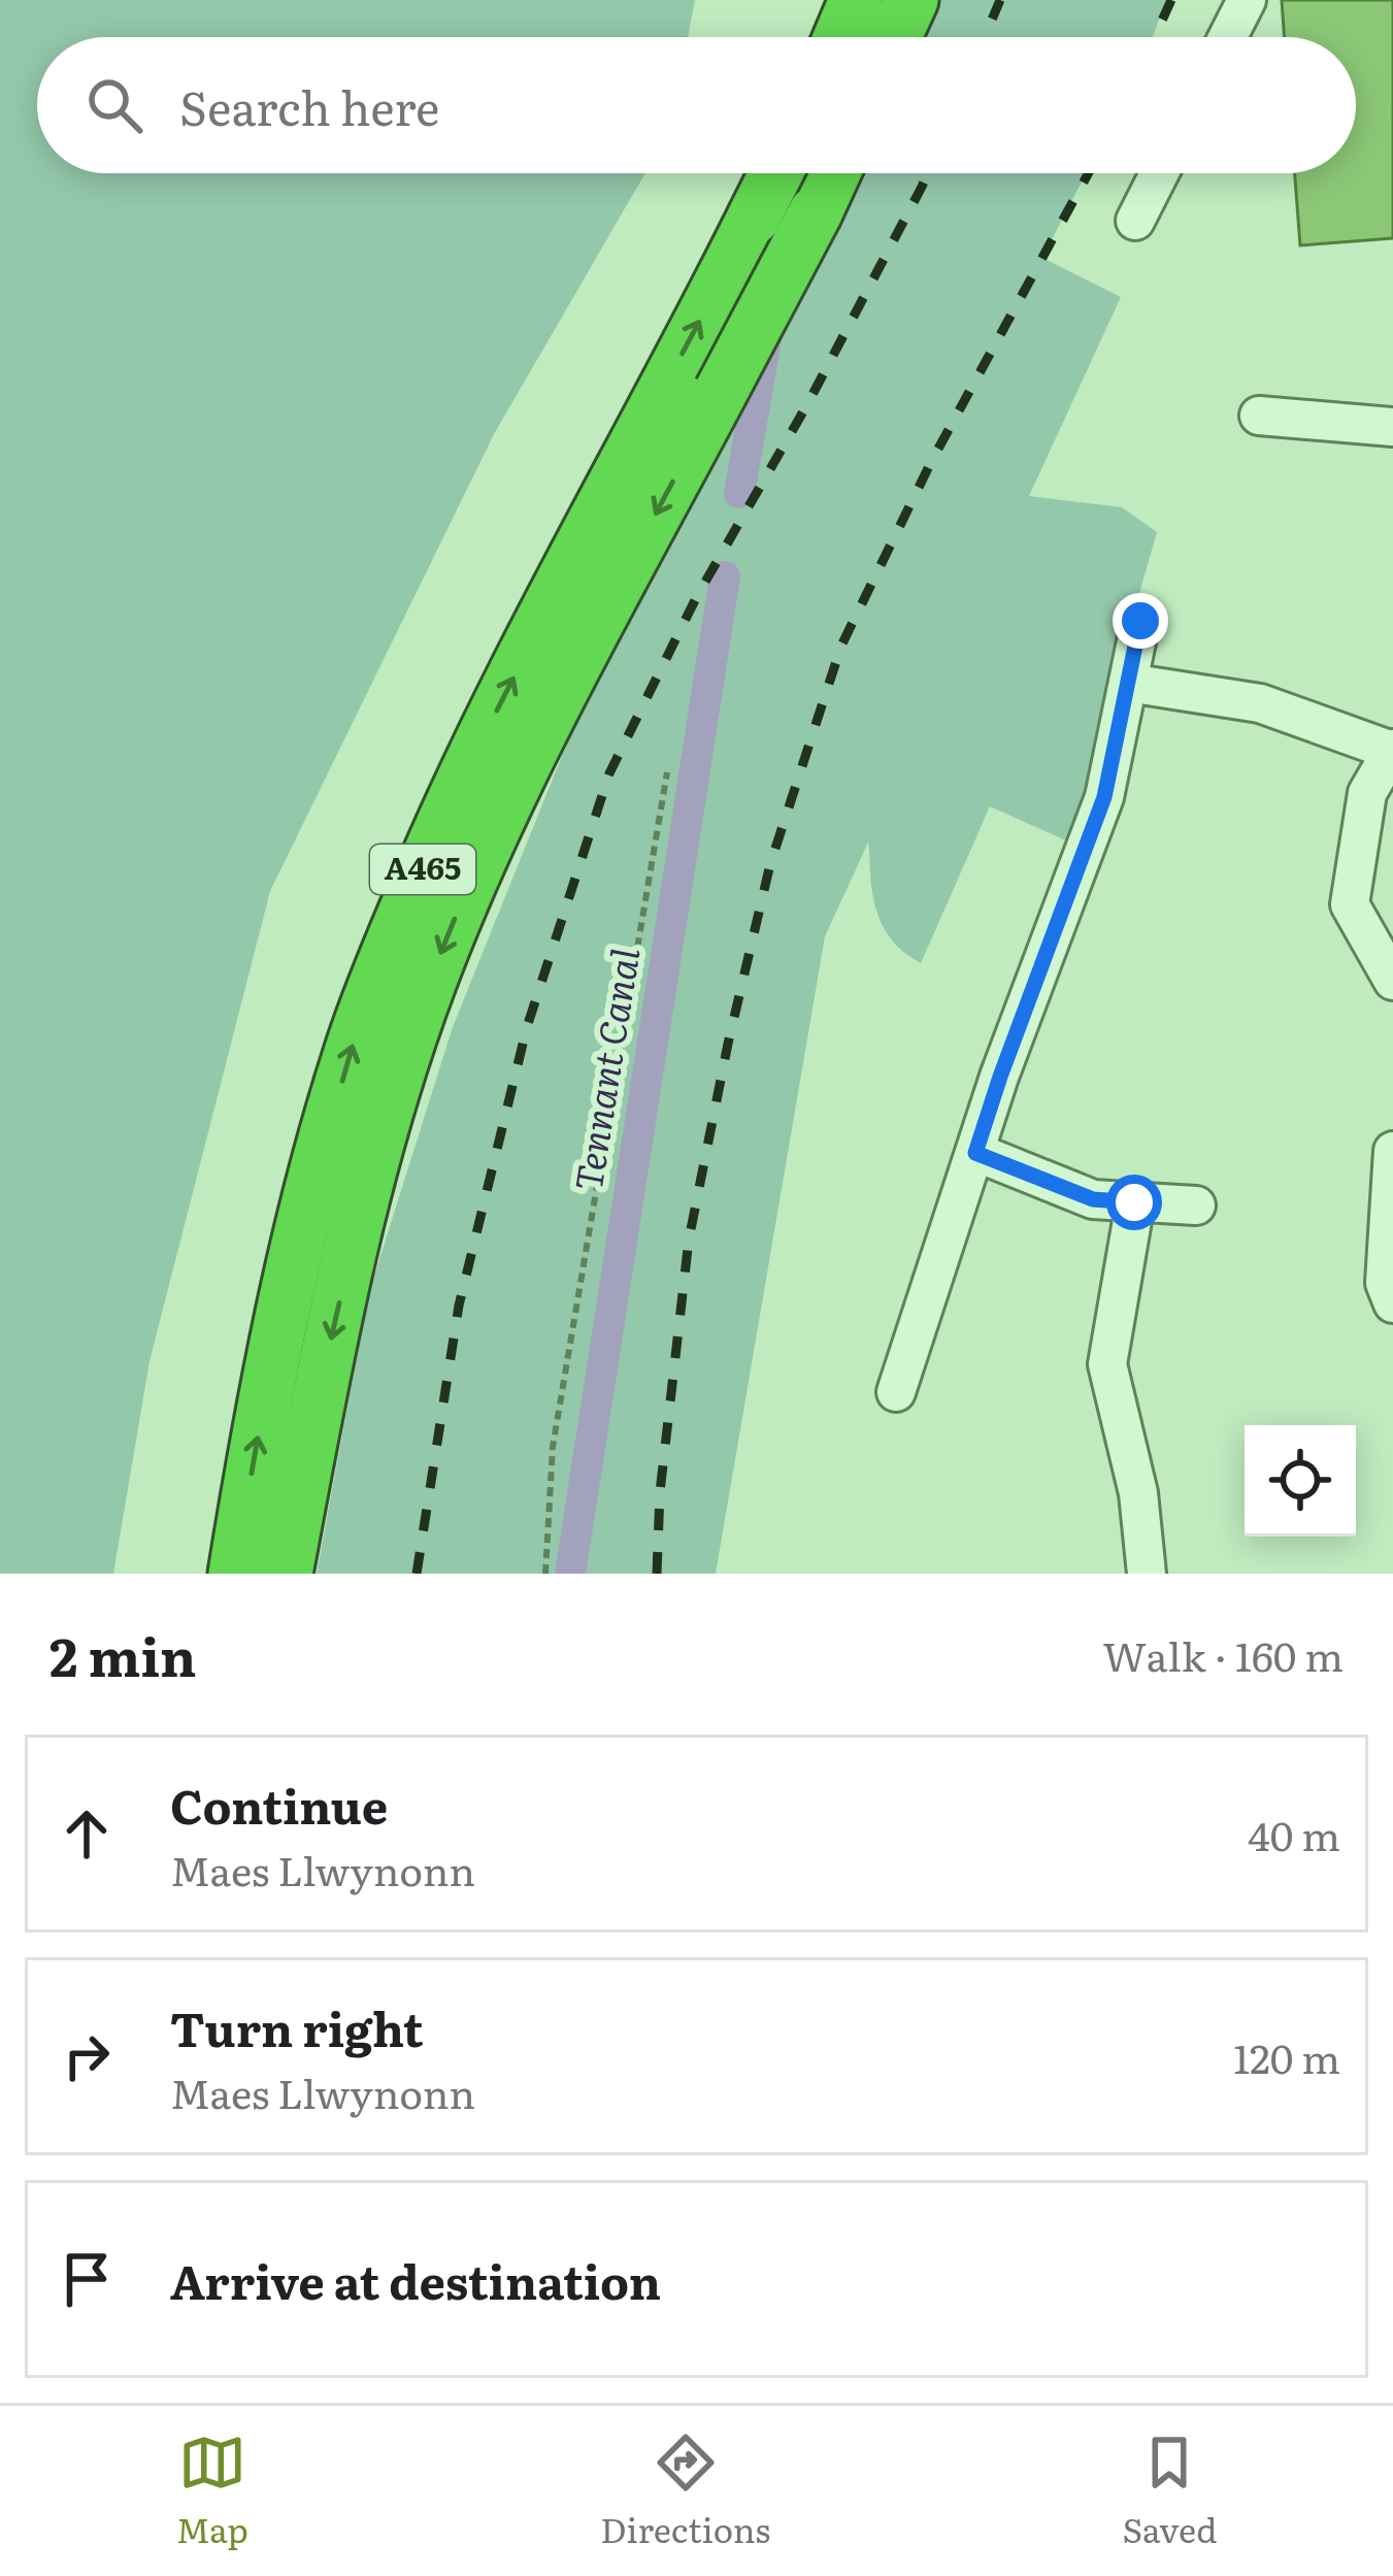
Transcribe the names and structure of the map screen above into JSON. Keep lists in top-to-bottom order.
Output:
{
  "streets": {
    "highway": ["A465"]
  },
  "water": ["Tennant Canal"],
  "page": {
    "search": "Search here",
    "heading": ["2 min", "Walk · 160 m"],
    "list": [
      ["Continue", "Maes Llwynonn", "40 m"],
      ["Turn right", "Maes Llwynonn", "120 m"],
      "Arrive at destination"
    ],
    "nav": ["Map", "Directions", "Saved"]
  }
}
